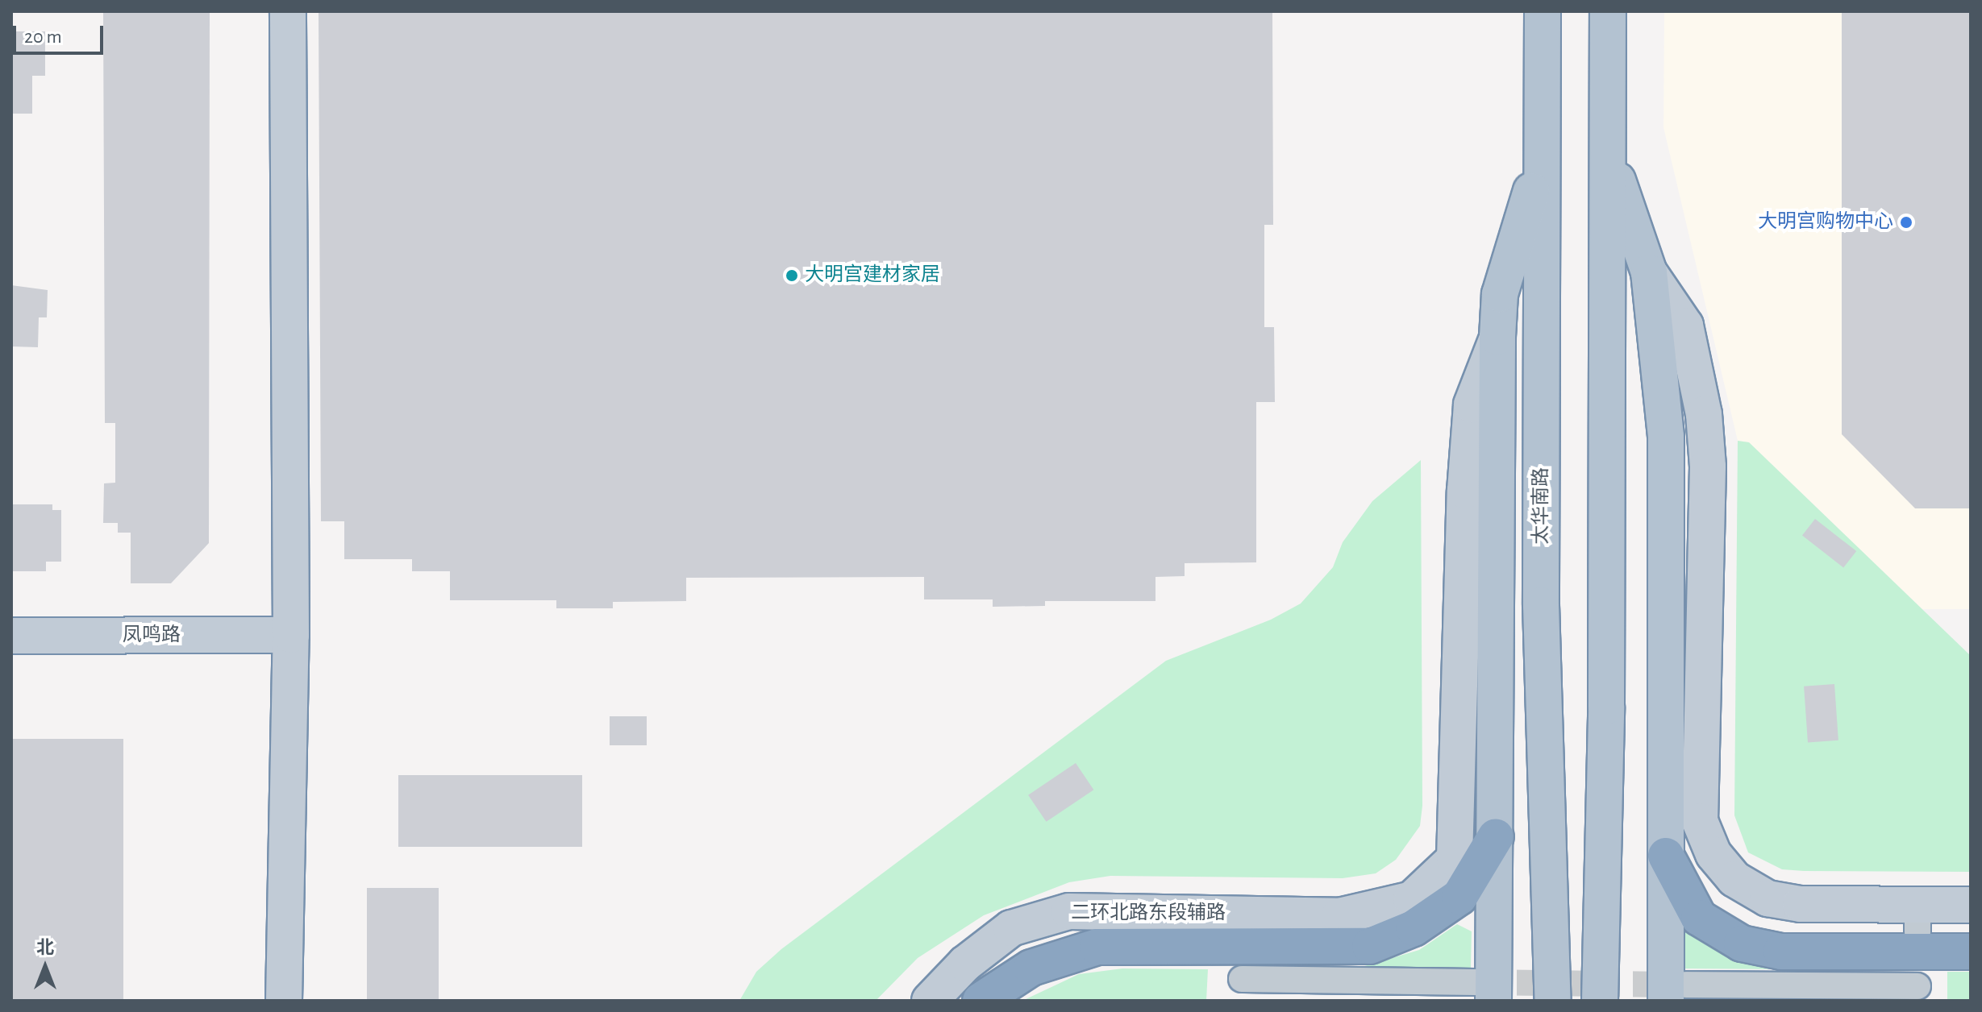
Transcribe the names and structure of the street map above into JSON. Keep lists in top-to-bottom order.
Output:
{
  "streets": {
    "main road": ["太华南路", "凤鸣路", "二环北路东段辅路"]
  },
  "places": ["大明宫购物中心", "大明宫建材家居"],
  "scale_bar": "20 m",
  "north": "top"
}
